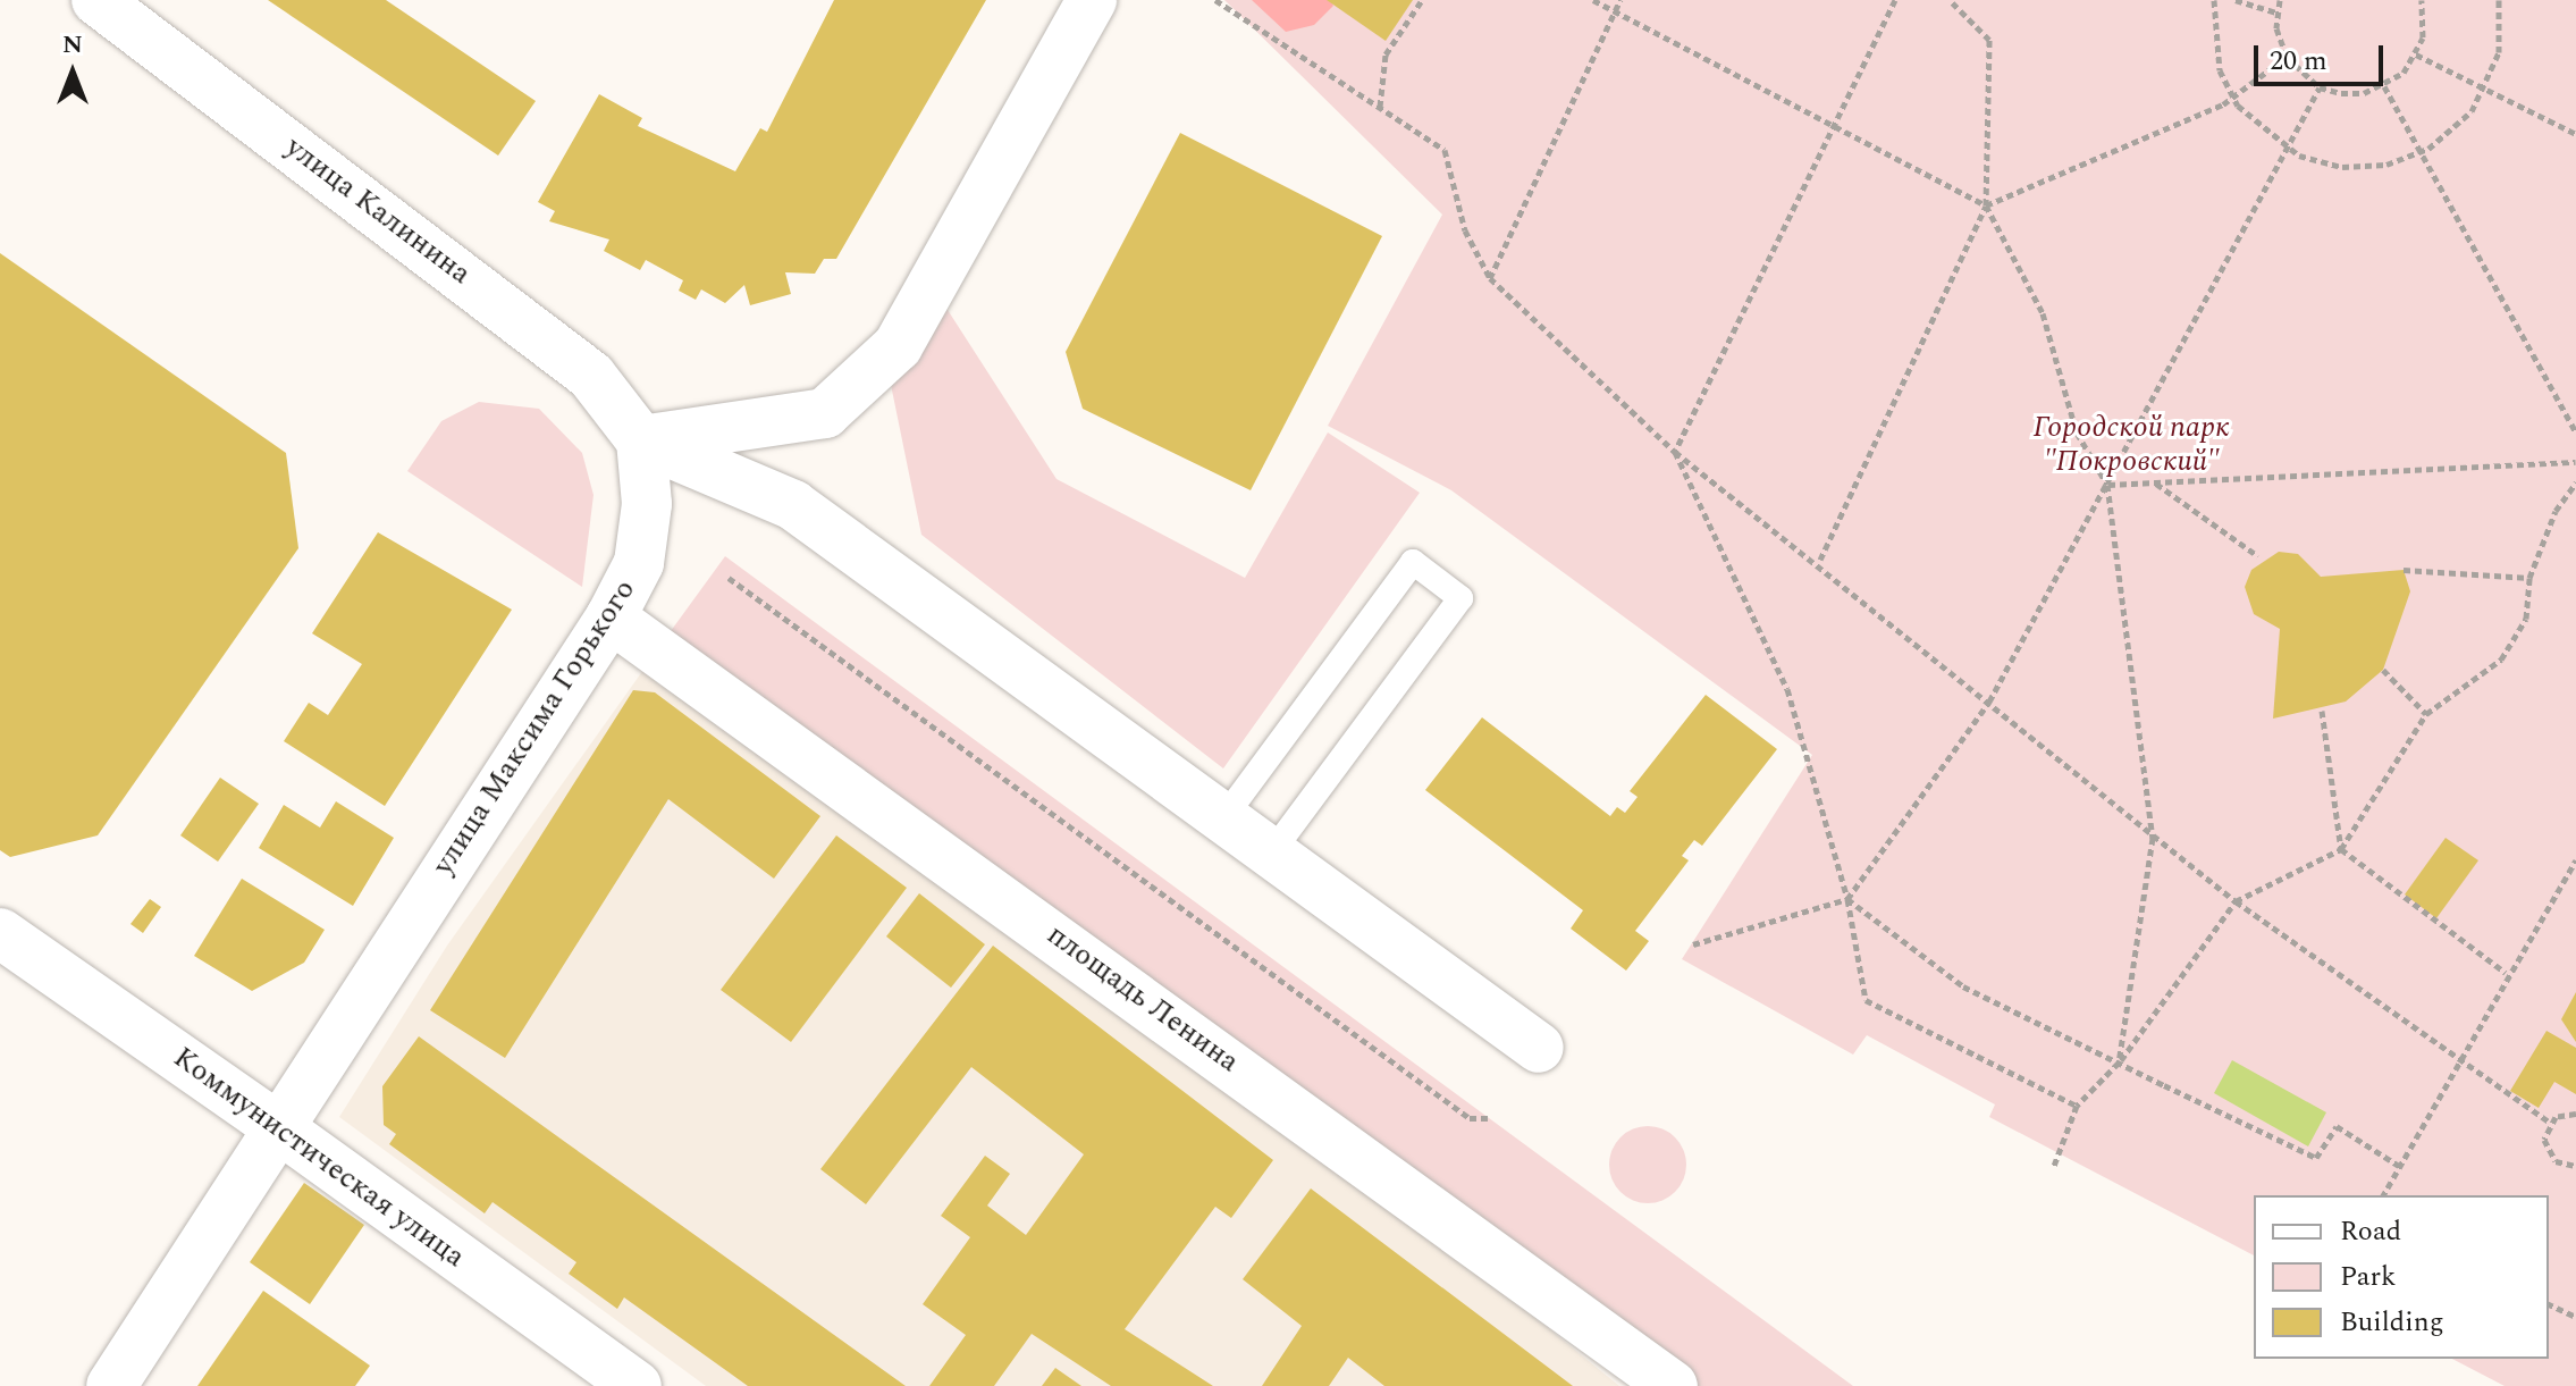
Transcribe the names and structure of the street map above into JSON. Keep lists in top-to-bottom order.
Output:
{
  "streets": {
    "street": [
      "улица Калинина",
      "улица Максима Горького",
      "площадь Ленина",
      "Коммунистическая улица"
    ]
  },
  "crossings": [
    ["улица Калинина", "улица Максима Горького"],
    ["улица Максима Горького", "площадь Ленина"],
    ["улица Максима Горького", "Коммунистическая улица"]
  ],
  "parks": ["Городской парк \"Покровский\""],
  "legend": ["Road", "Park", "Building"],
  "scale_bar": "20 m",
  "north": "top"
}
